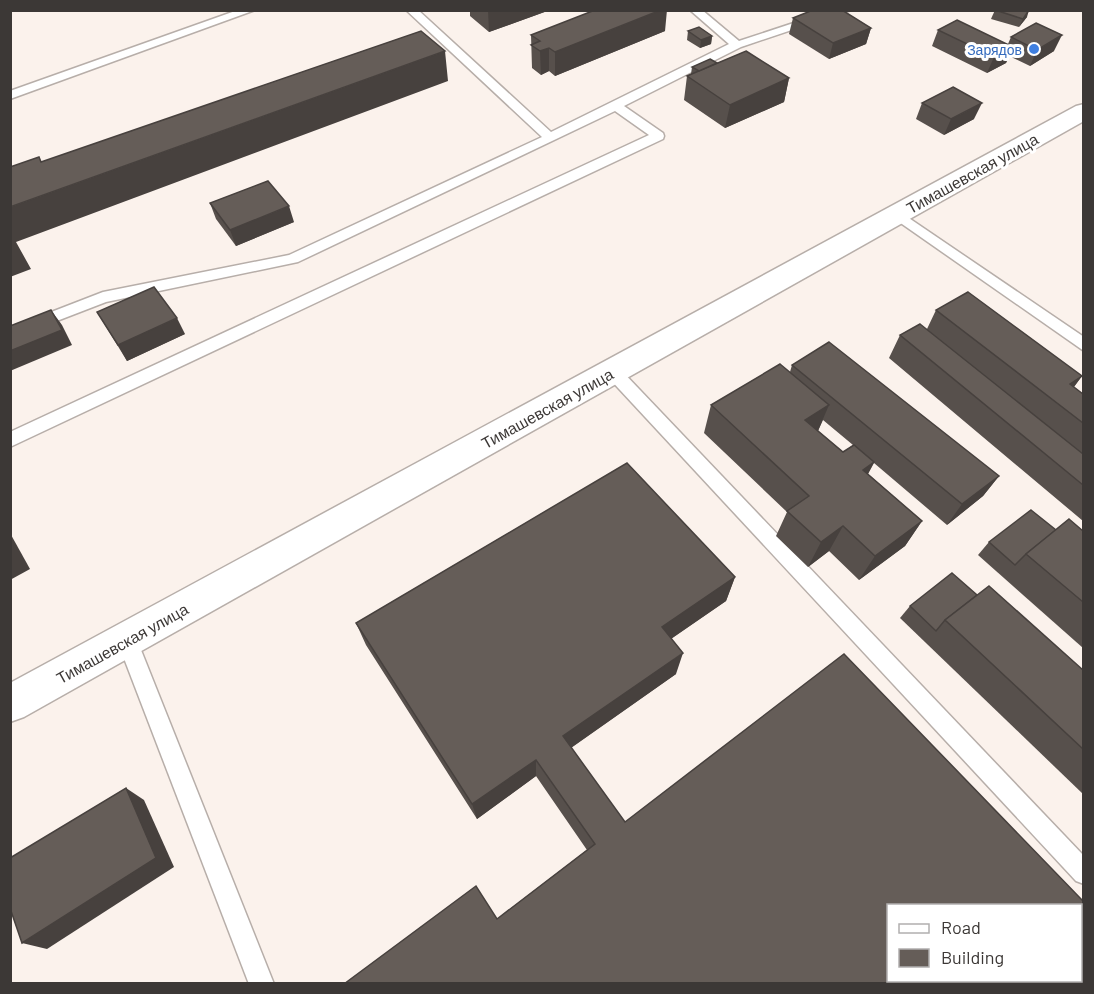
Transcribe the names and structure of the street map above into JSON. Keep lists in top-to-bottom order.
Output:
{
  "streets": {
    "street": ["Тимашевская улица"]
  },
  "places": ["Зарядов"],
  "legend": ["Road", "Building"]
}
